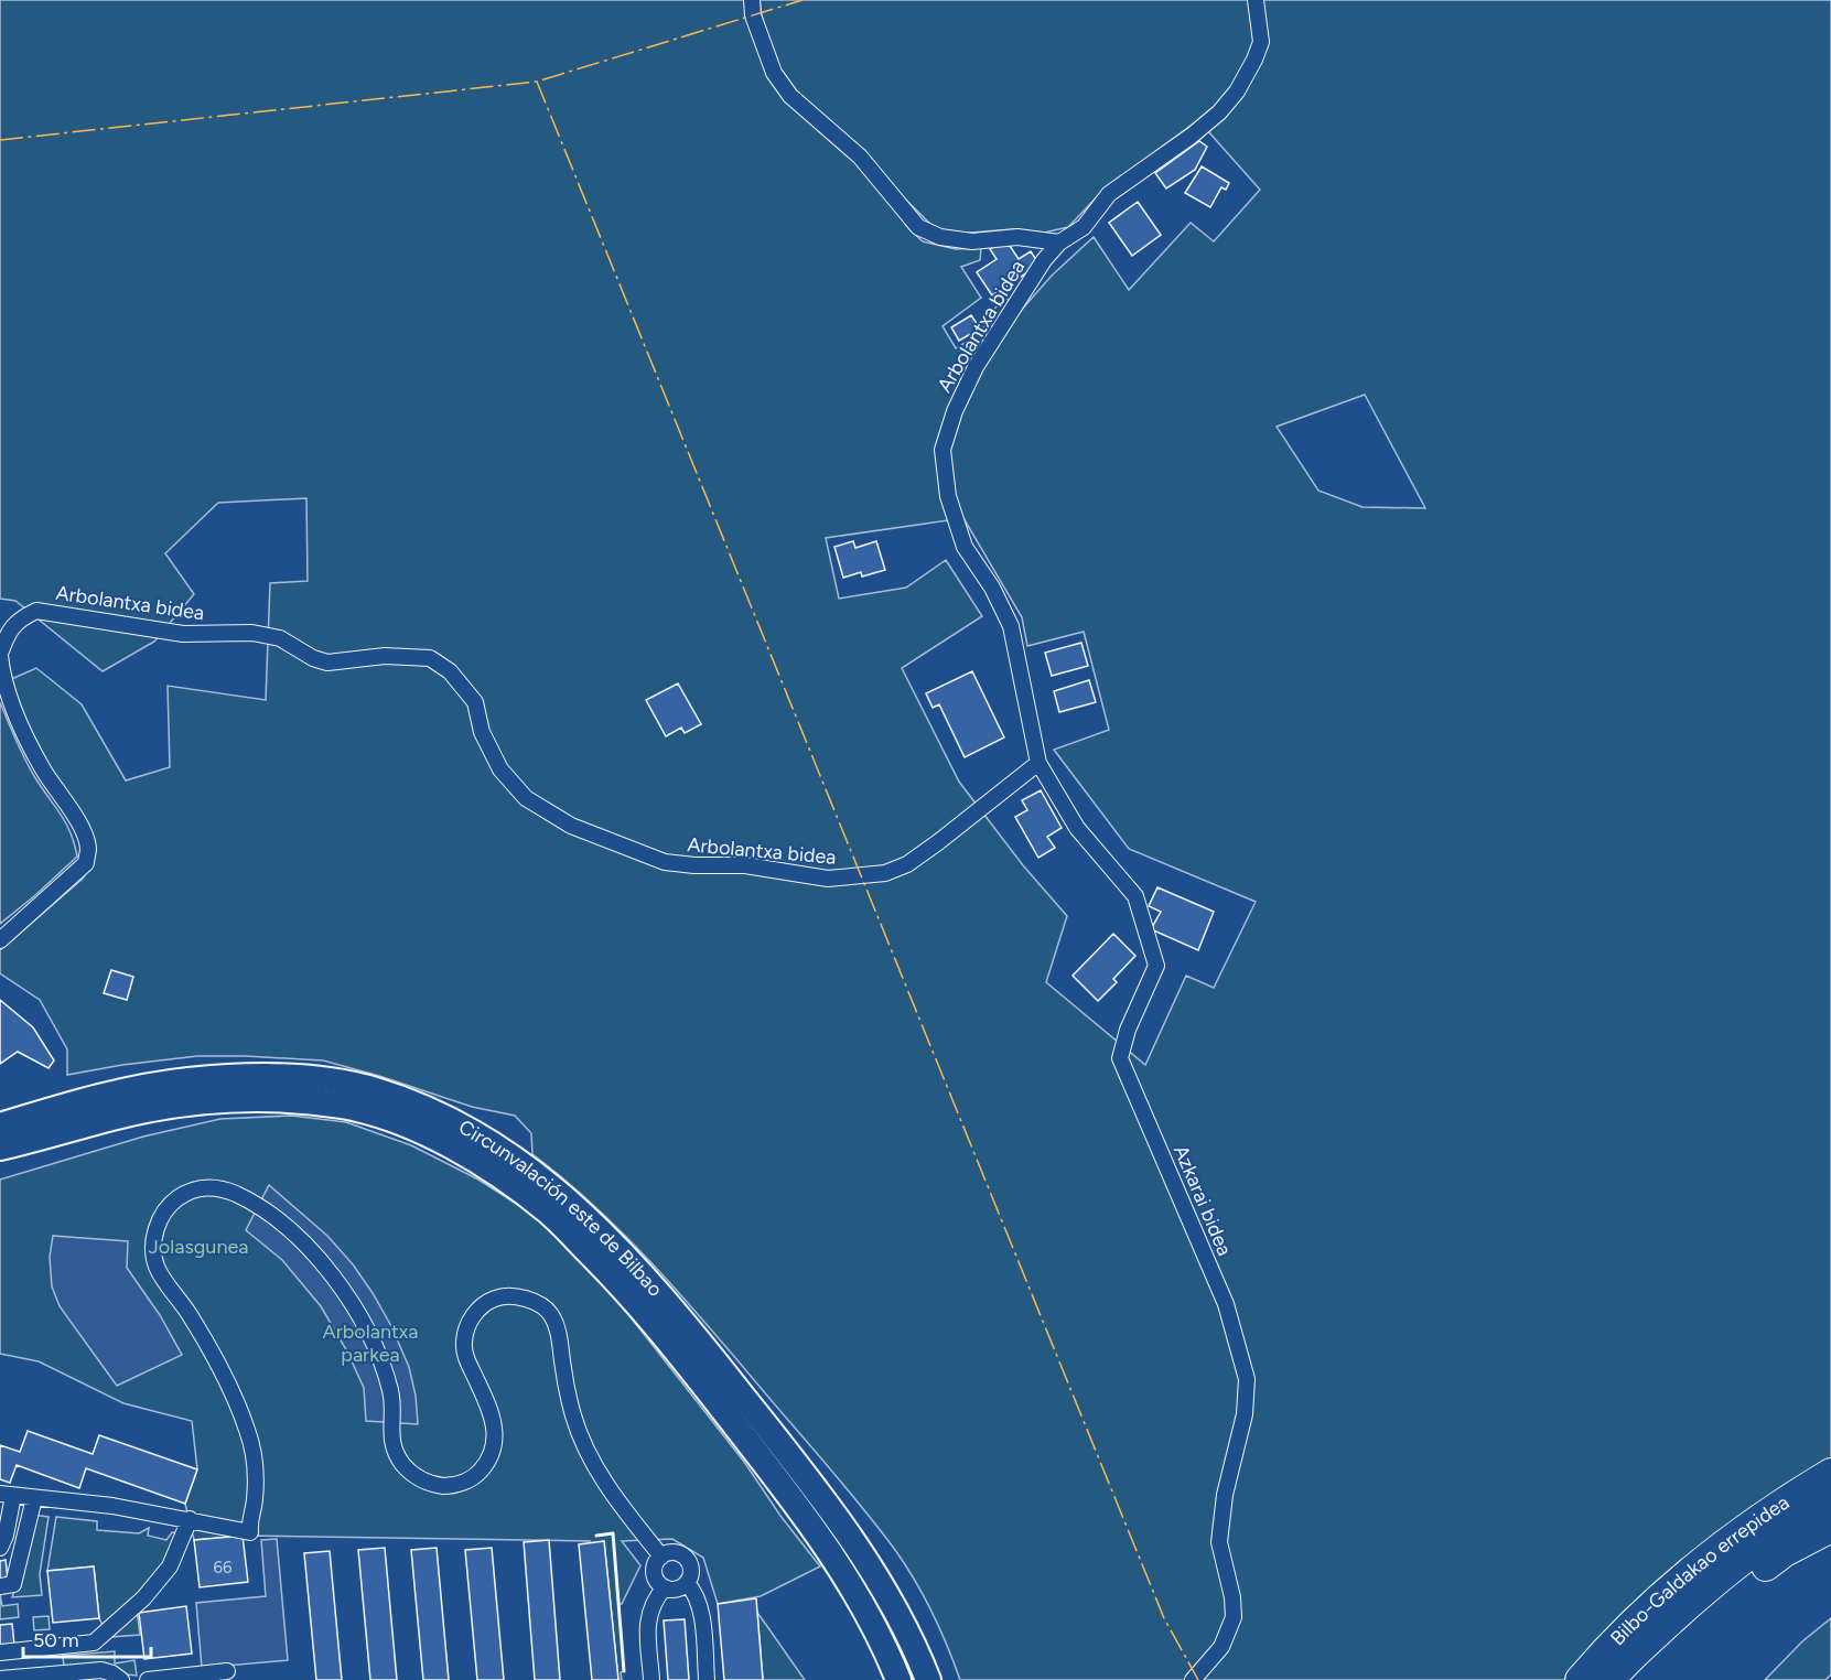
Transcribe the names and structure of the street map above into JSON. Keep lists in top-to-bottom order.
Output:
{
  "streets": {
    "highway": ["Bilbo-Galdakao errepidea"],
    "main road": ["Circunvalación este de Bilbao"],
    "street": ["Arbolantxa bidea", "Azkarai bidea"]
  },
  "crossings": [
    ["Arbolantxa bidea", "Azkarai bidea"]
  ],
  "parks": ["Jolasgunea", "Arbolantxa parkea"],
  "house_numbers": ["66"],
  "scale_bar": "50 m"
}
